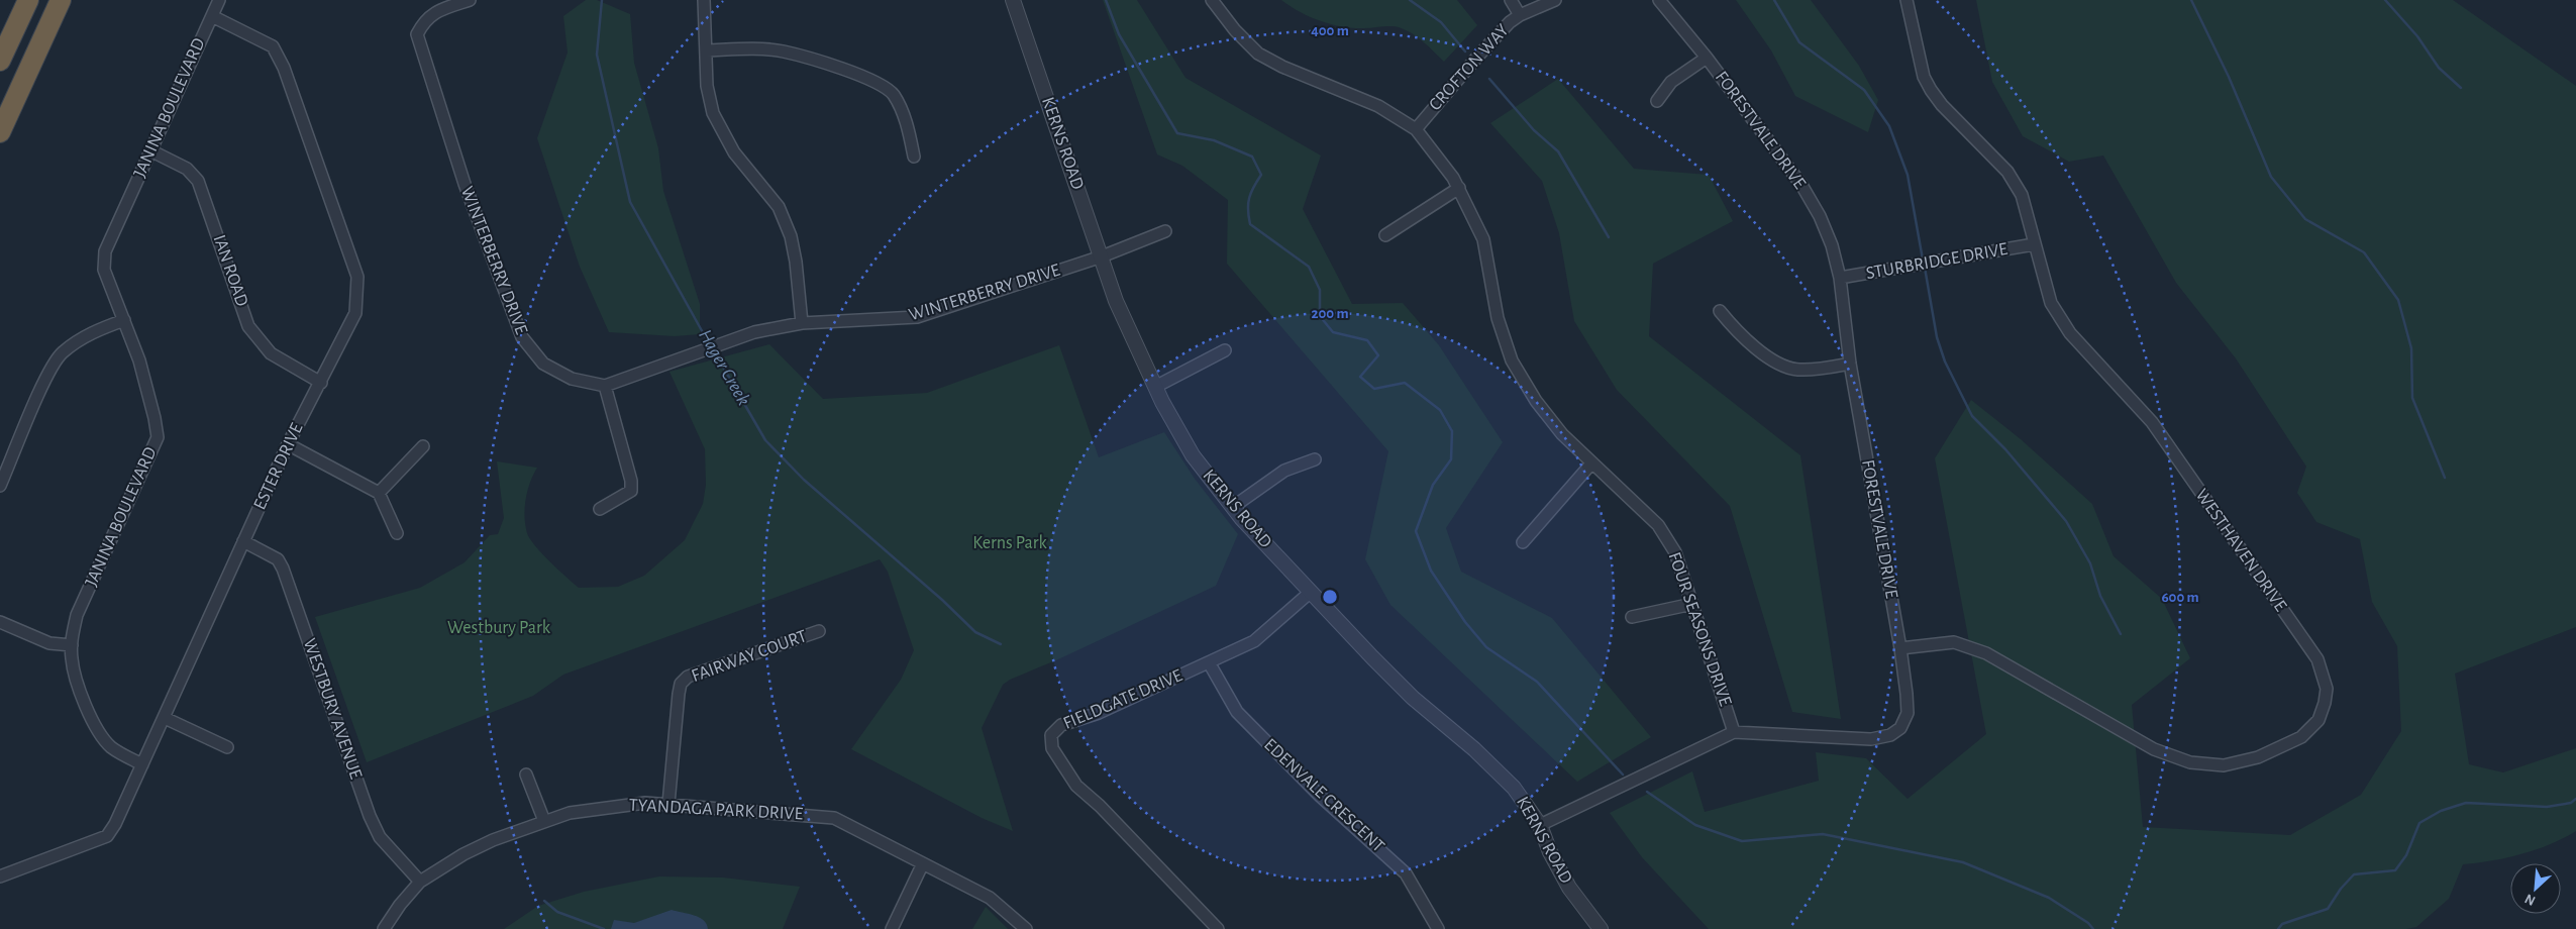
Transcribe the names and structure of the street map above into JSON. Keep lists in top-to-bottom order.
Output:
{
  "streets": {
    "street": [
      "CROFTON WAY",
      "JANINA BOULEVARD",
      "FORESTVALE DRIVE",
      "KERNS ROAD",
      "WINTERBERRY DRIVE",
      "STURBRIDGE DRIVE",
      "IAN ROAD",
      "ESTER DRIVE",
      "WESTHAVEN DRIVE",
      "FOUR SEASONS DRIVE",
      "FAIRWAY COURT",
      "FIELDGATE DRIVE",
      "WESTBURY AVENUE",
      "EDENVALE CRESCENT",
      "TYANDAGA PARK DRIVE"
    ]
  },
  "crossings": [
    ["CROFTON WAY", "FOUR SEASONS DRIVE"],
    ["JANINA BOULEVARD", "IAN ROAD"],
    ["JANINA BOULEVARD", "ESTER DRIVE"],
    ["FORESTVALE DRIVE", "KERNS ROAD"],
    ["FORESTVALE DRIVE", "STURBRIDGE DRIVE"],
    ["FORESTVALE DRIVE", "WESTHAVEN DRIVE"],
    ["FORESTVALE DRIVE", "FOUR SEASONS DRIVE"],
    ["KERNS ROAD", "WINTERBERRY DRIVE"],
    ["KERNS ROAD", "FIELDGATE DRIVE"],
    ["STURBRIDGE DRIVE", "WESTHAVEN DRIVE"],
    ["IAN ROAD", "ESTER DRIVE"],
    ["ESTER DRIVE", "WESTBURY AVENUE"],
    ["FAIRWAY COURT", "TYANDAGA PARK DRIVE"],
    ["FIELDGATE DRIVE", "EDENVALE CRESCENT"],
    ["WESTBURY AVENUE", "TYANDAGA PARK DRIVE"]
  ],
  "water": ["Hager Creek"],
  "parks": ["Kerns Park", "Westbury Park"],
  "north": "bottom left",
  "rings": ["400 m", "200 m", "600 m"]
}
